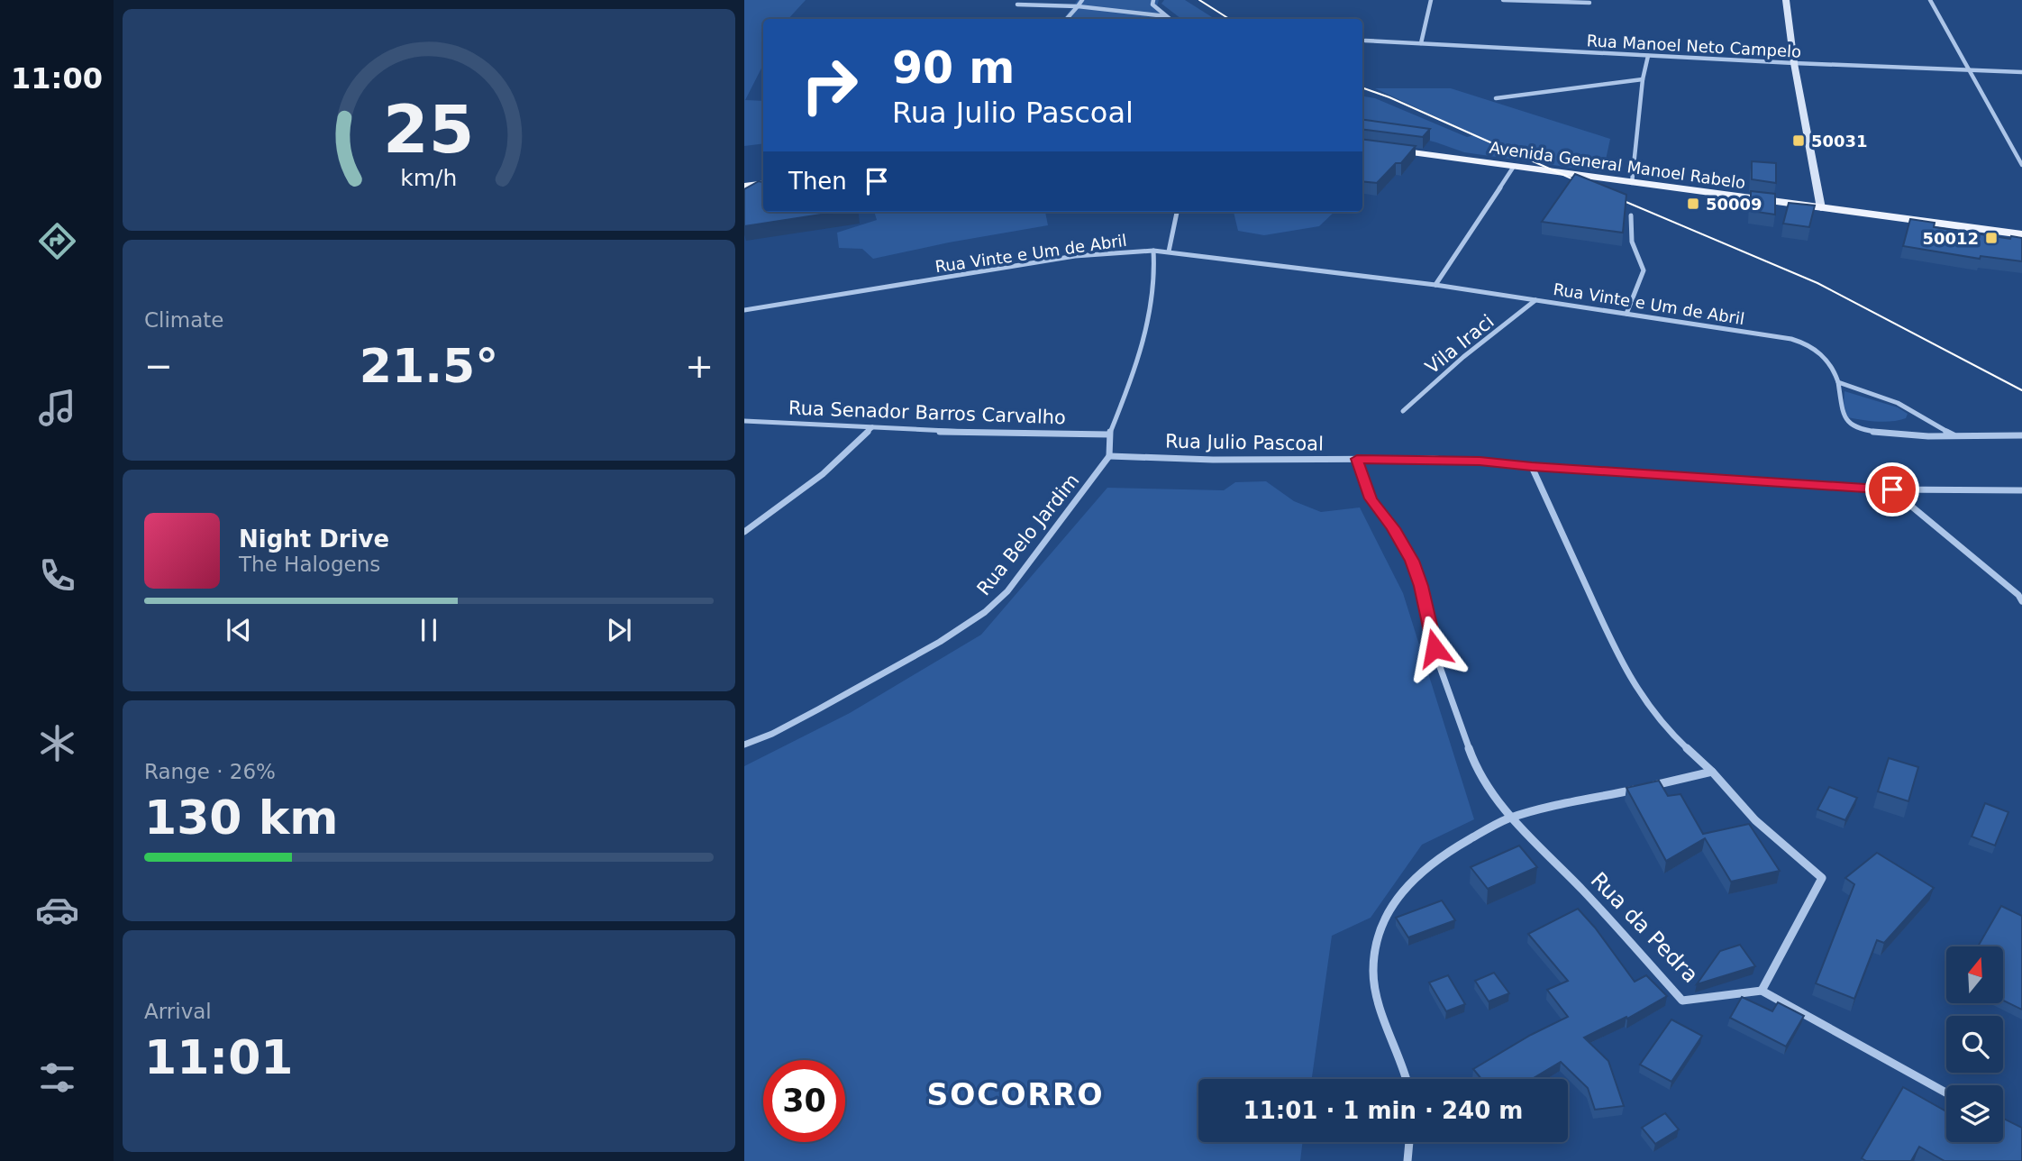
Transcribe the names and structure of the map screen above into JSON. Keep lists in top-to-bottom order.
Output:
{
  "streets": {
    "main road": ["Avenida General Manoel Rabelo"],
    "street": [
      "Rua Manoel Neto Campelo",
      "Rua Vinte e Um de Abril",
      "Vila Iraci",
      "Rua Senador Barros Carvalho",
      "Rua Julio Pascoal",
      "Rua Belo Jardim",
      "Rua da Pedra"
    ]
  },
  "crossings": [
    ["Rua Vinte e Um de Abril", "Vila Iraci"],
    ["Rua Julio Pascoal", "Rua Belo Jardim"]
  ],
  "districts": ["SOCORRO"],
  "places": {
    "transit": ["50031", "50009", "50012"]
  },
  "north": "top",
  "page": {
    "tabs": "11:00",
    "turn": ["90 m", "Rua Julio Pascoal"],
    "then": "Then",
    "tile": [
      "Climate",
      ["Range · 26%", "130 km"],
      ["Arrival", "11:01"]
    ],
    "heat": ["−", "21.5°", "+"],
    "song": ["Night Drive", "The Halogens"],
    "limit": "30",
    "trip": "11:01 · 1 min · 240 m",
    "gauge": ["25", "km/h"]
  }
}
